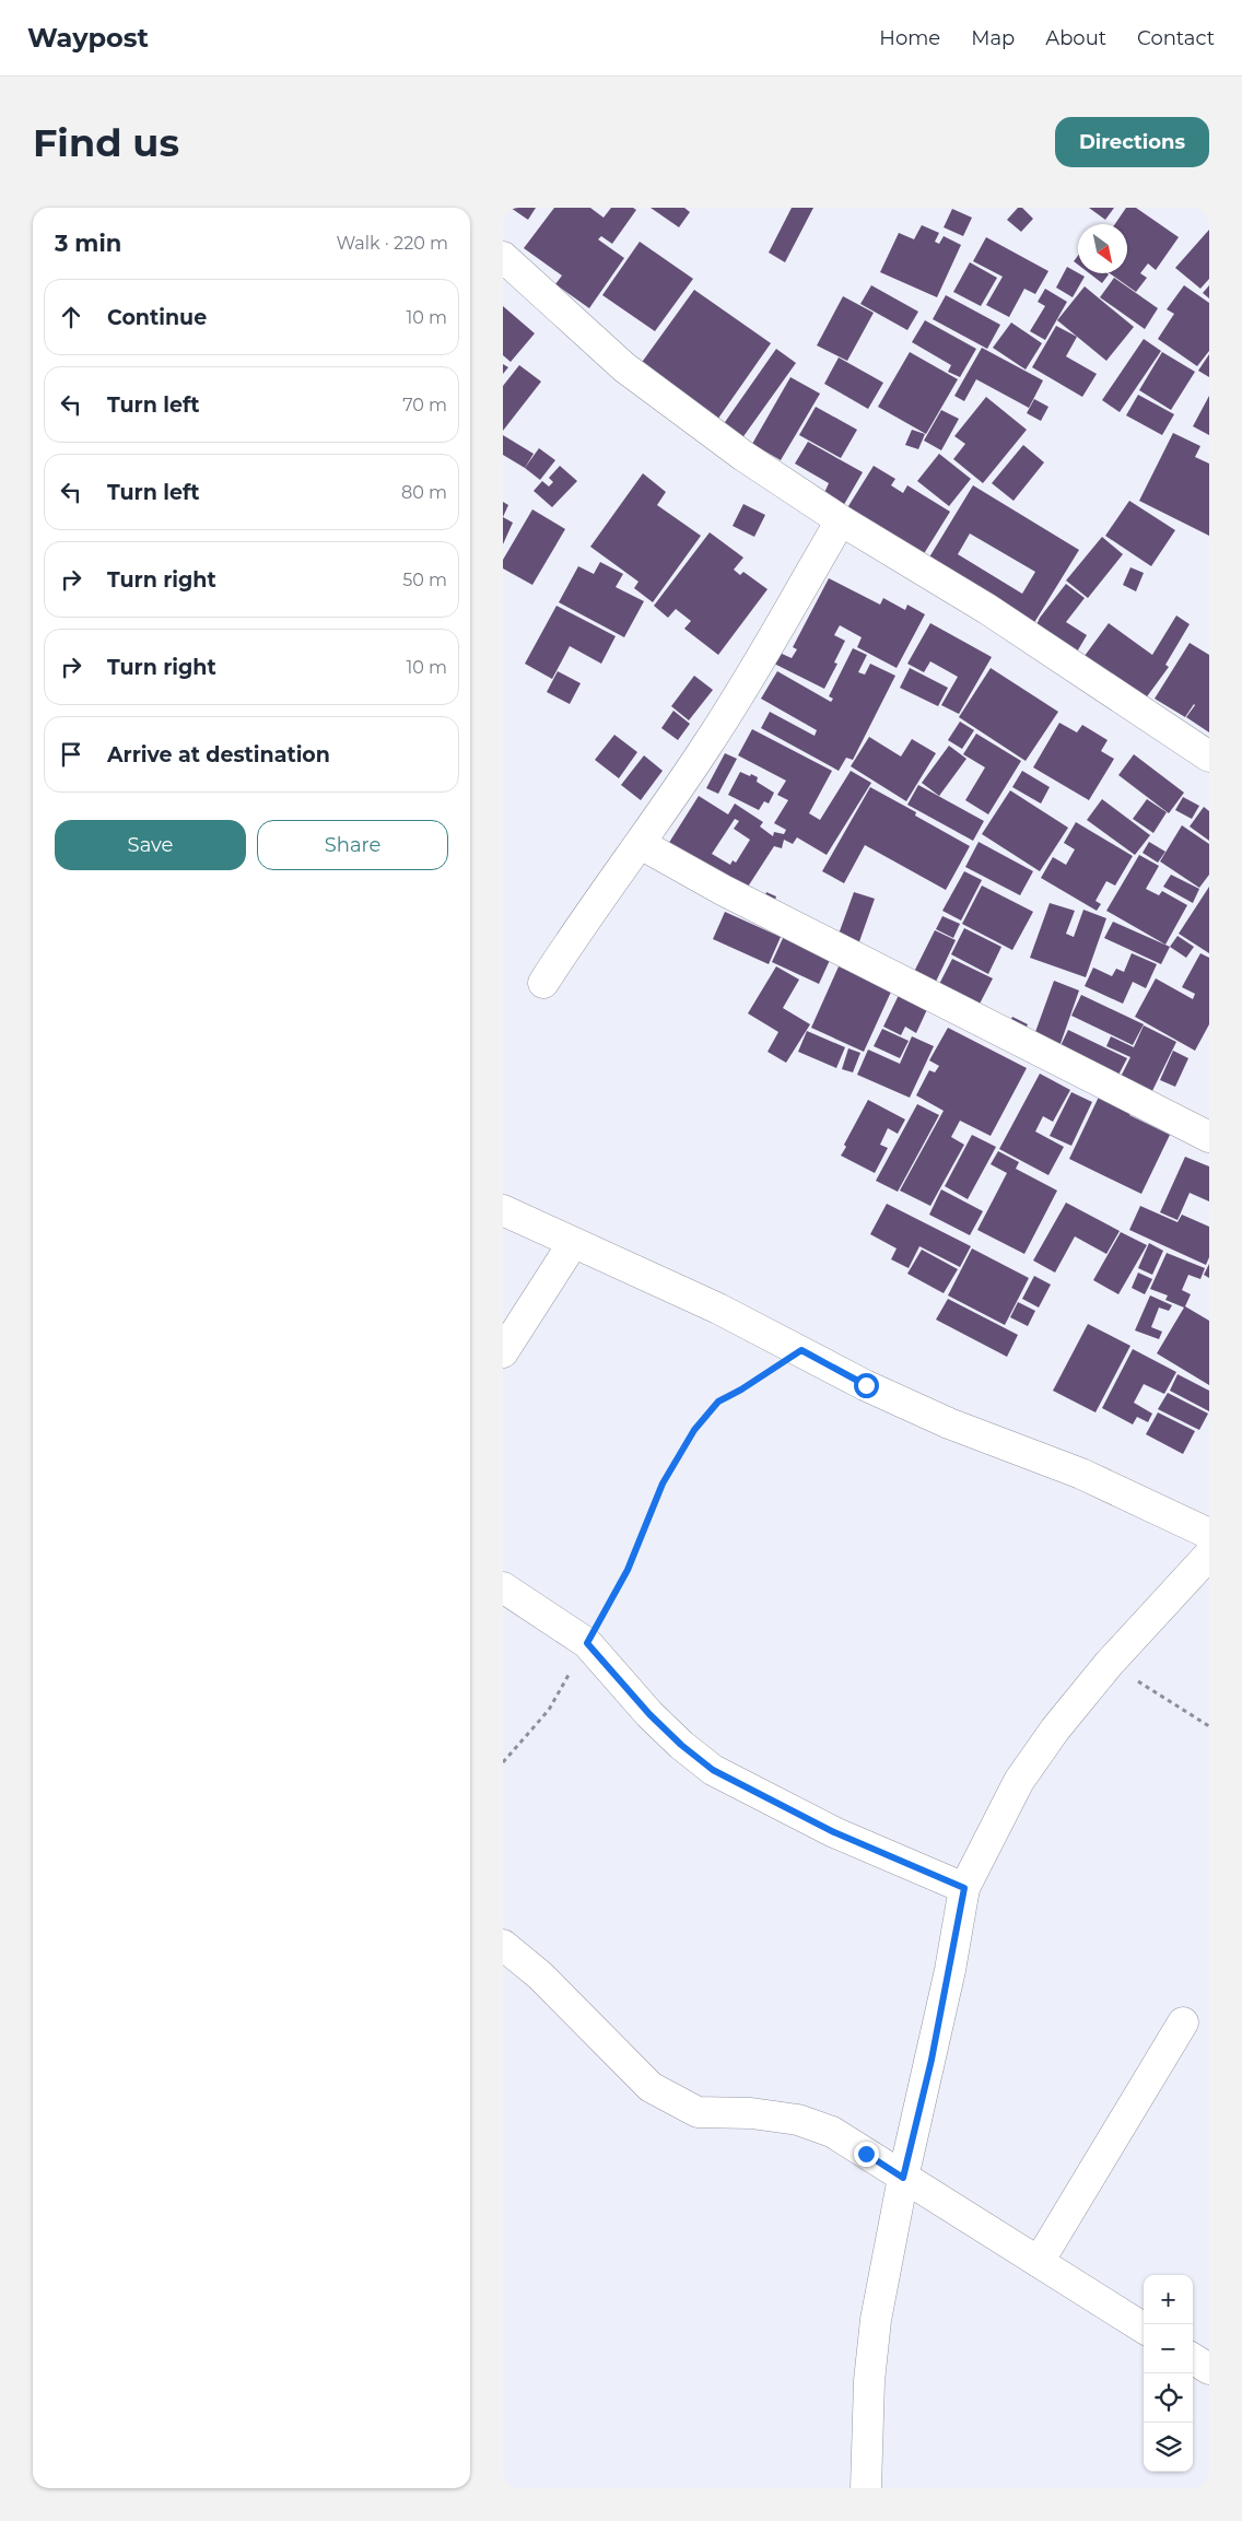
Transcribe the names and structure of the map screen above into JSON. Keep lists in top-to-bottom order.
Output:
{
  "north": "bottom right",
  "page": {
    "header": "Waypost",
    "nav": [
      "Home",
      "Map",
      "About",
      "Contact"
    ],
    "buttons": [
      "Directions",
      ["Save", "Share"]
    ],
    "title": "Find us",
    "heading": ["3 min", "Walk · 220 m"],
    "list": [
      ["Continue", "10 m"],
      ["Turn left", "70 m"],
      ["Turn left", "80 m"],
      ["Turn right", "50 m"],
      ["Turn right", "10 m"],
      "Arrive at destination"
    ],
    "map_buttons": ["+", "−"]
  }
}
